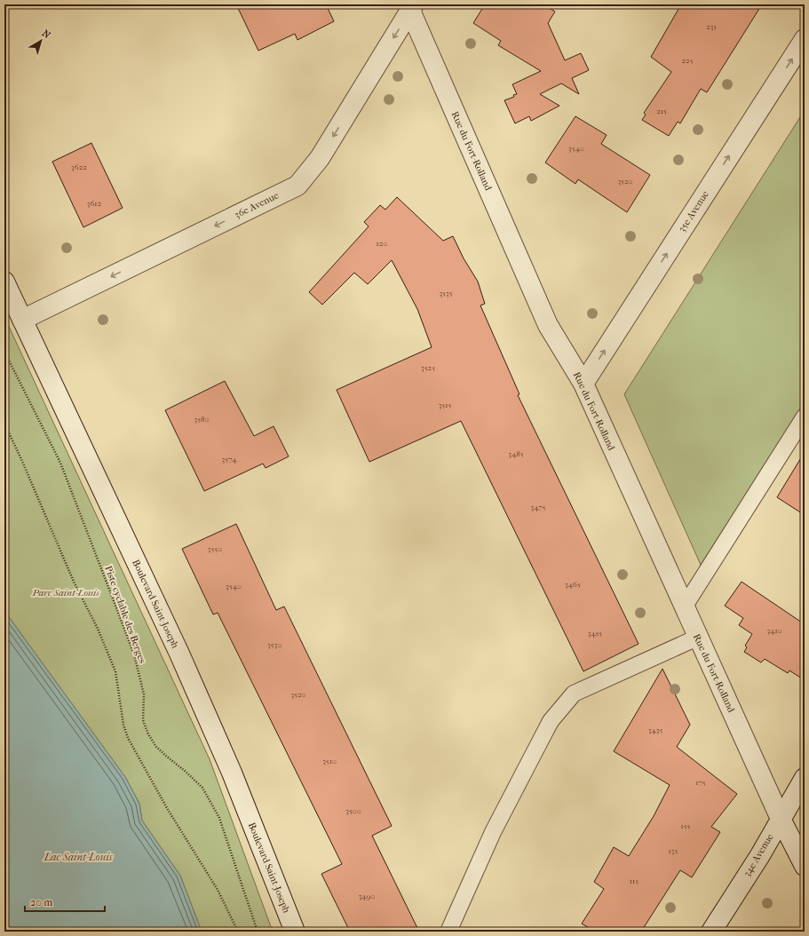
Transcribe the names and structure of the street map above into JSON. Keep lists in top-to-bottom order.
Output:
{
  "streets": {
    "street": [
      "Rue du Fort-Rolland",
      "36e Avenue",
      "35e Avenue",
      "Boulevard Saint-Joseph",
      "34e Avenue"
    ],
    "path": ["Piste cyclable des Berges"]
  },
  "crossings": [
    ["Rue du Fort-Rolland", "36e Avenue"],
    ["Rue du Fort-Rolland", "35e Avenue"],
    ["Rue du Fort-Rolland", "34e Avenue"],
    ["36e Avenue", "Boulevard Saint-Joseph"]
  ],
  "one_way": ["36e Avenue", "35e Avenue"],
  "water": ["Lac Saint-Louis"],
  "parks": ["Parc Saint-Louis"],
  "house_numbers": [
    "231",
    "225",
    "215",
    "3540",
    "3622",
    "3520",
    "3612",
    "120",
    "3535",
    "3525",
    "3515",
    "3580",
    "3485",
    "3574",
    "3475",
    "3550",
    "3465",
    "3540",
    "3410",
    "3455",
    "3530",
    "3520",
    "3435",
    "3510",
    "175",
    "3500",
    "155",
    "135",
    "115",
    "3490"
  ],
  "scale_bar": "20 m",
  "north": "top right"
}
